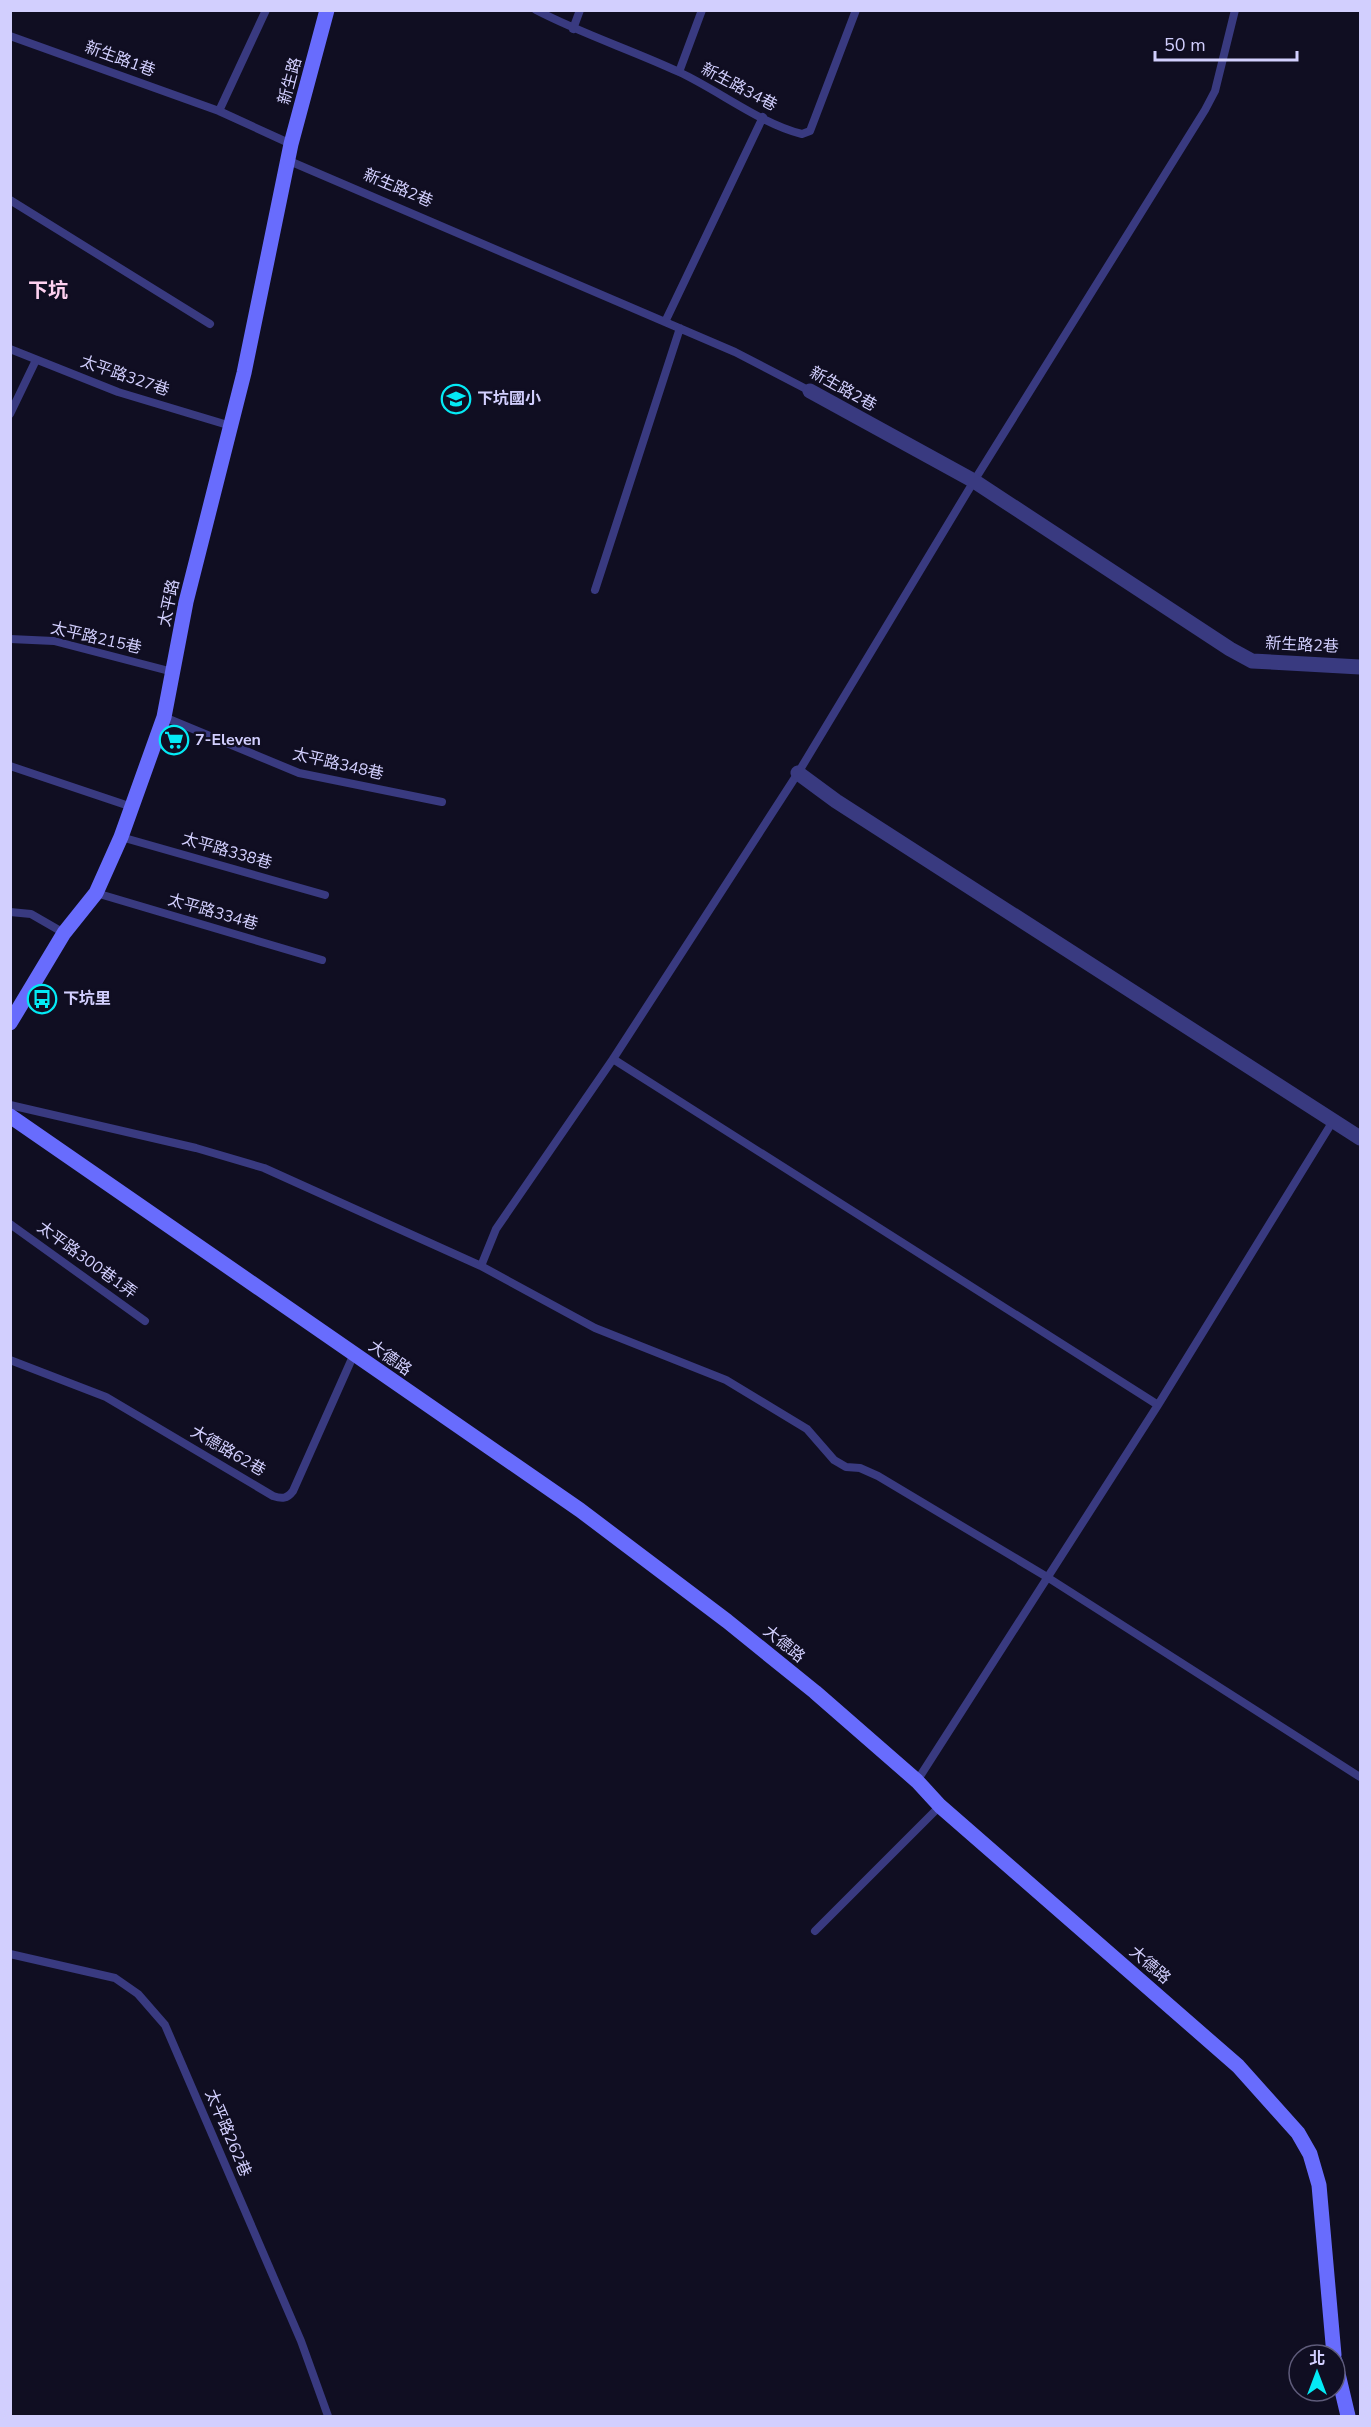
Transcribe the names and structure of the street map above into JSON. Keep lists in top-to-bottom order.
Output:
{
  "streets": {
    "street": [
      "新生路",
      "新生路2巷",
      "太平路",
      "大德路"
    ],
    "lane": [
      "新生路1巷",
      "新生路34巷",
      "太平路327巷",
      "太平路215巷",
      "太平路348巷",
      "太平路338巷",
      "太平路334巷",
      "太平路300巷1弄",
      "大德路62巷",
      "太平路262巷"
    ]
  },
  "crossings": [
    ["新生路1巷", "新生路"],
    ["新生路", "新生路2巷"],
    ["新生路", "太平路"],
    ["新生路2巷", "太平路"],
    ["太平路327巷", "太平路"],
    ["太平路", "太平路215巷"],
    ["太平路", "太平路348巷"],
    ["太平路", "太平路338巷"],
    ["太平路", "太平路334巷"],
    ["大德路", "大德路62巷"]
  ],
  "districts": ["下坑"],
  "places": {
    "school or university": ["下坑國小"],
    "supermarket": ["7-Eleven"],
    "bus stop": ["下坑里"]
  },
  "scale_bar": "50 m",
  "north": "top"
}
